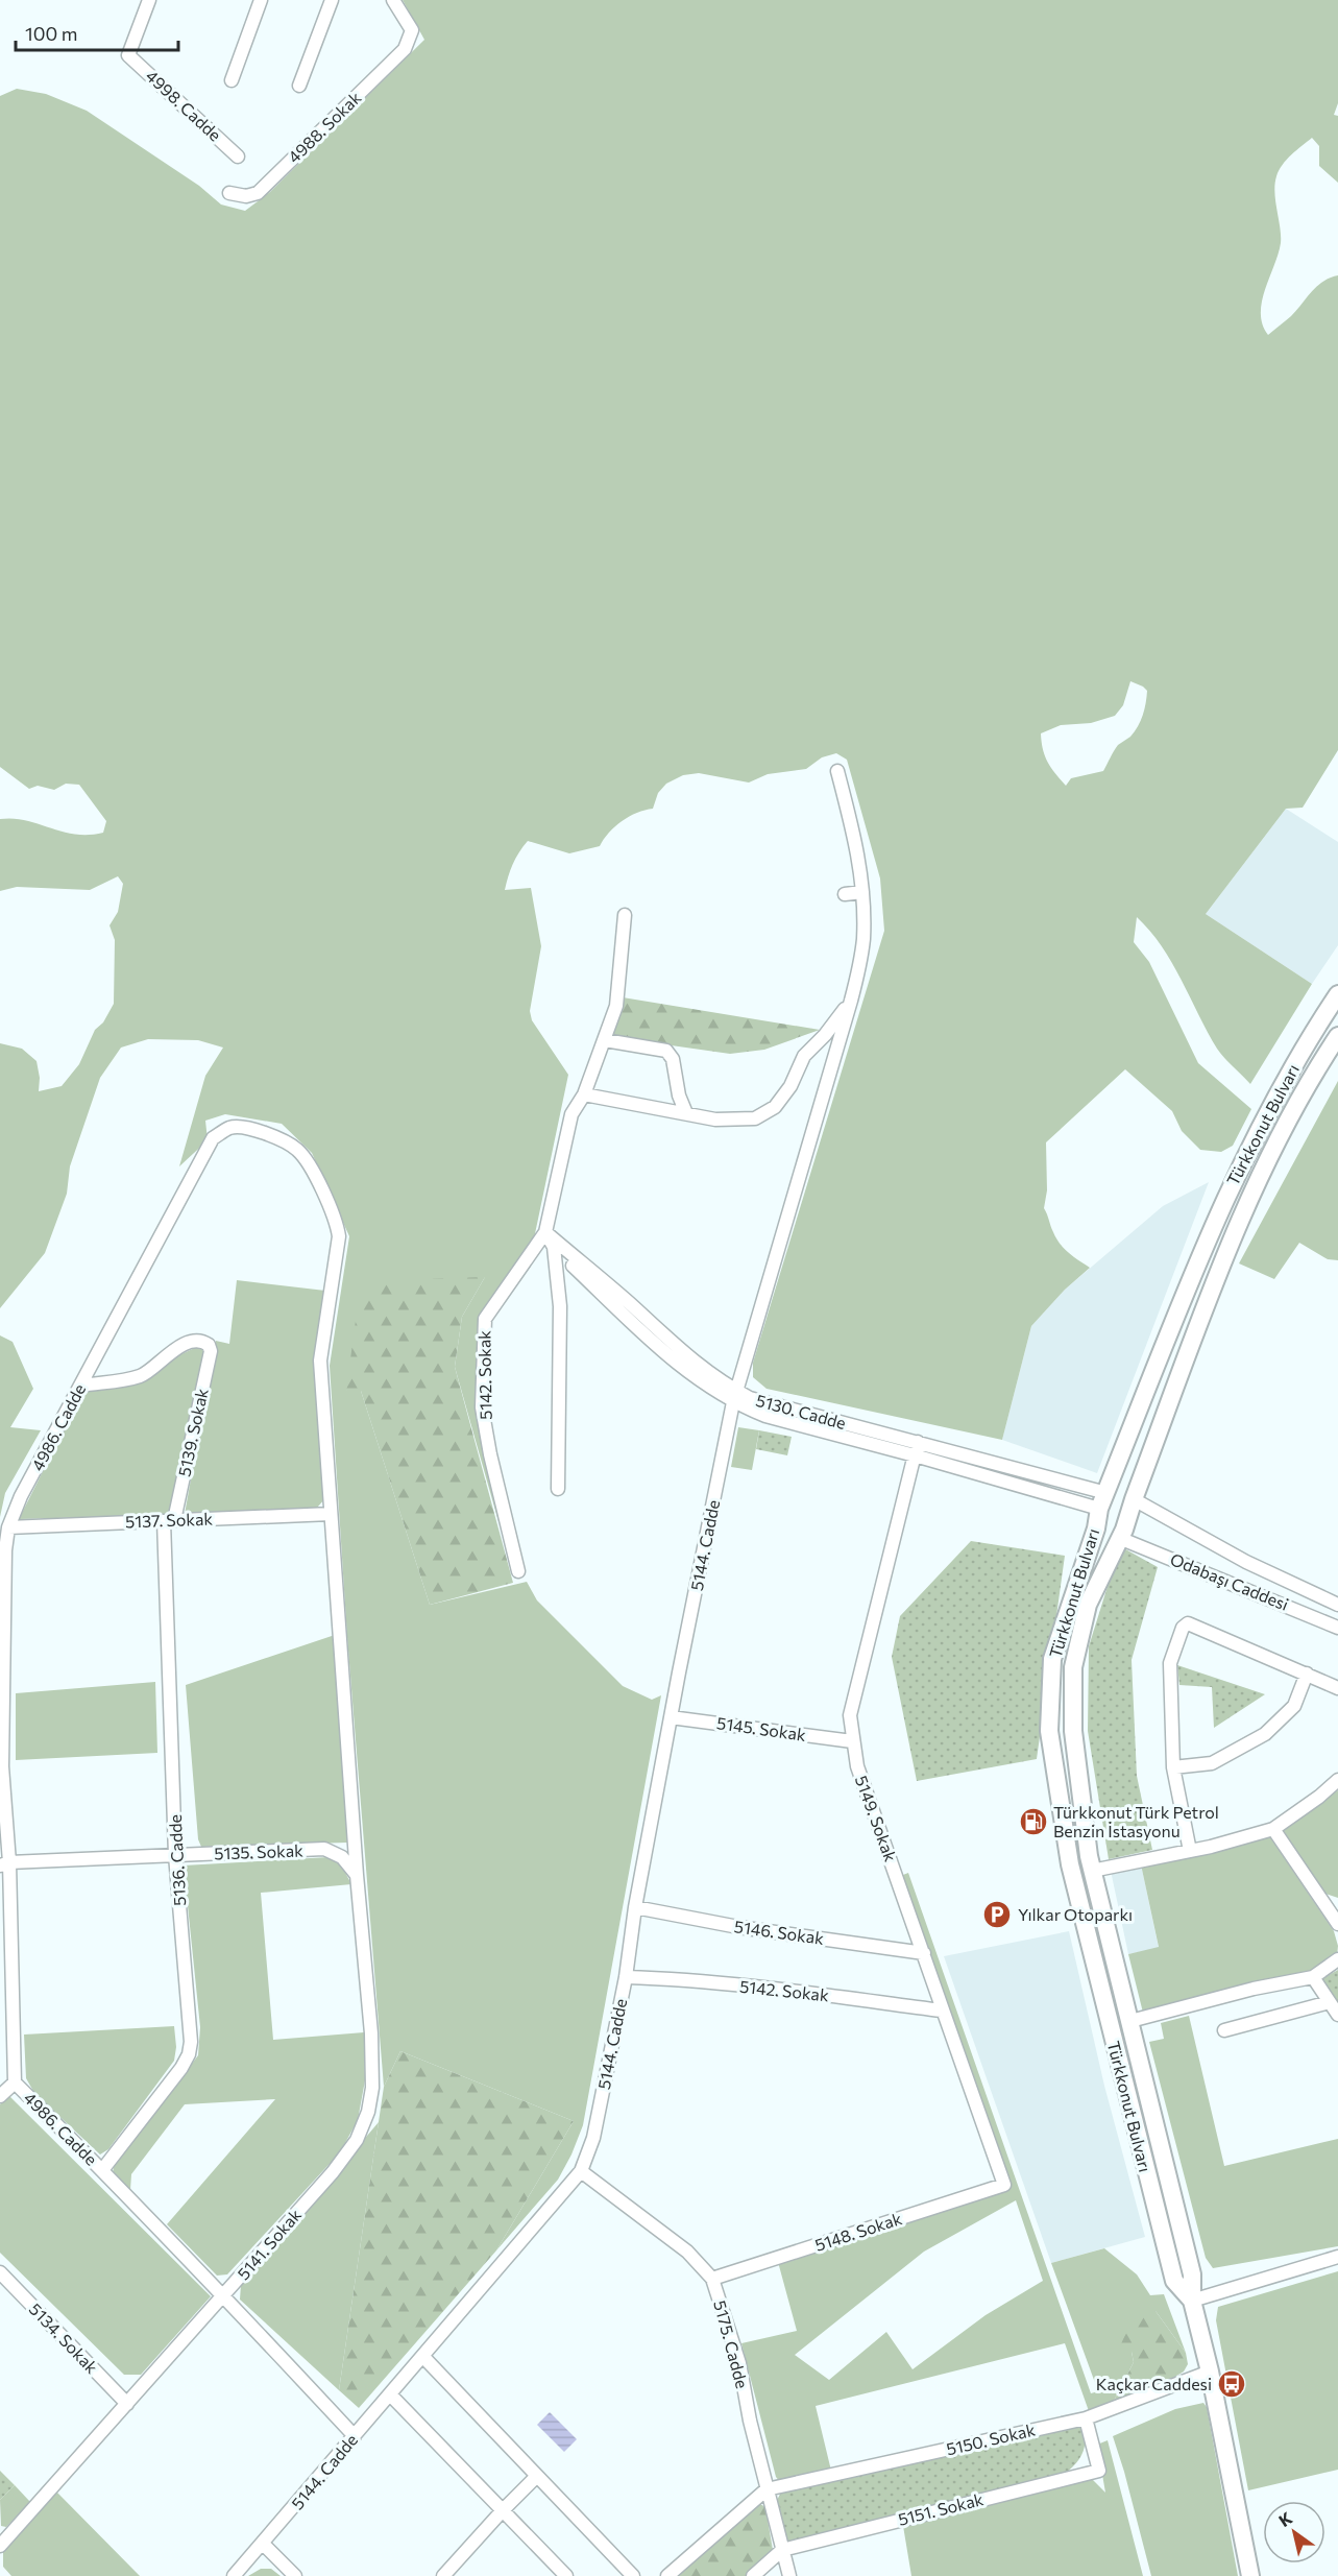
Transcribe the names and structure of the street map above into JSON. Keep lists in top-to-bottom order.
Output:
{
  "streets": {
    "street": [
      "4998. Cadde",
      "4988. Sokak",
      "Türkkonut Bulvarı",
      "5142. Sokak",
      "5130. Cadde",
      "4986. Cadde",
      "5139. Sokak",
      "5137. Sokak",
      "5144. Cadde",
      "Odabaşı Caddesi",
      "5145. Sokak",
      "5149. Sokak",
      "5135. Sokak",
      "5136. Cadde",
      "5146. Sokak",
      "5148. Sokak",
      "5141. Sokak",
      "5134. Sokak",
      "5175. Cadde",
      "5150. Sokak",
      "5151. Sokak"
    ]
  },
  "crossings": [
    ["Türkkonut Bulvarı", "5130. Cadde"],
    ["Türkkonut Bulvarı", "Odabaşı Caddesi"],
    ["Türkkonut Bulvarı", "5150. Sokak"],
    ["5142. Sokak", "5130. Cadde"],
    ["5142. Sokak", "5144. Cadde"],
    ["5142. Sokak", "5149. Sokak"],
    ["5130. Cadde", "5144. Cadde"],
    ["5130. Cadde", "5149. Sokak"],
    ["4986. Cadde", "5139. Sokak"],
    ["4986. Cadde", "5137. Sokak"],
    ["4986. Cadde", "5144. Cadde"],
    ["4986. Cadde", "5135. Sokak"],
    ["4986. Cadde", "5136. Cadde"],
    ["4986. Cadde", "5141. Sokak"],
    ["5139. Sokak", "5137. Sokak"],
    ["5139. Sokak", "5136. Cadde"],
    ["5137. Sokak", "5136. Cadde"],
    ["5144. Cadde", "5145. Sokak"],
    ["5144. Cadde", "5146. Sokak"],
    ["5144. Cadde", "5175. Cadde"],
    ["5145. Sokak", "5149. Sokak"],
    ["5149. Sokak", "5146. Sokak"],
    ["5149. Sokak", "5148. Sokak"],
    ["5135. Sokak", "5136. Cadde"],
    ["5135. Sokak", "5141. Sokak"],
    ["5148. Sokak", "5175. Cadde"],
    ["5141. Sokak", "5134. Sokak"],
    ["5175. Cadde", "5150. Sokak"],
    ["5175. Cadde", "5151. Sokak"],
    ["5150. Sokak", "5151. Sokak"]
  ],
  "places": {
    "fuel station": ["Türkkonut Türk Petrol Benzin İstasyonu"],
    "parking": ["Yılkar Otoparkı"],
    "bus stop": ["Kaçkar Caddesi"]
  },
  "scale_bar": "100 m",
  "north": "top left"
}
